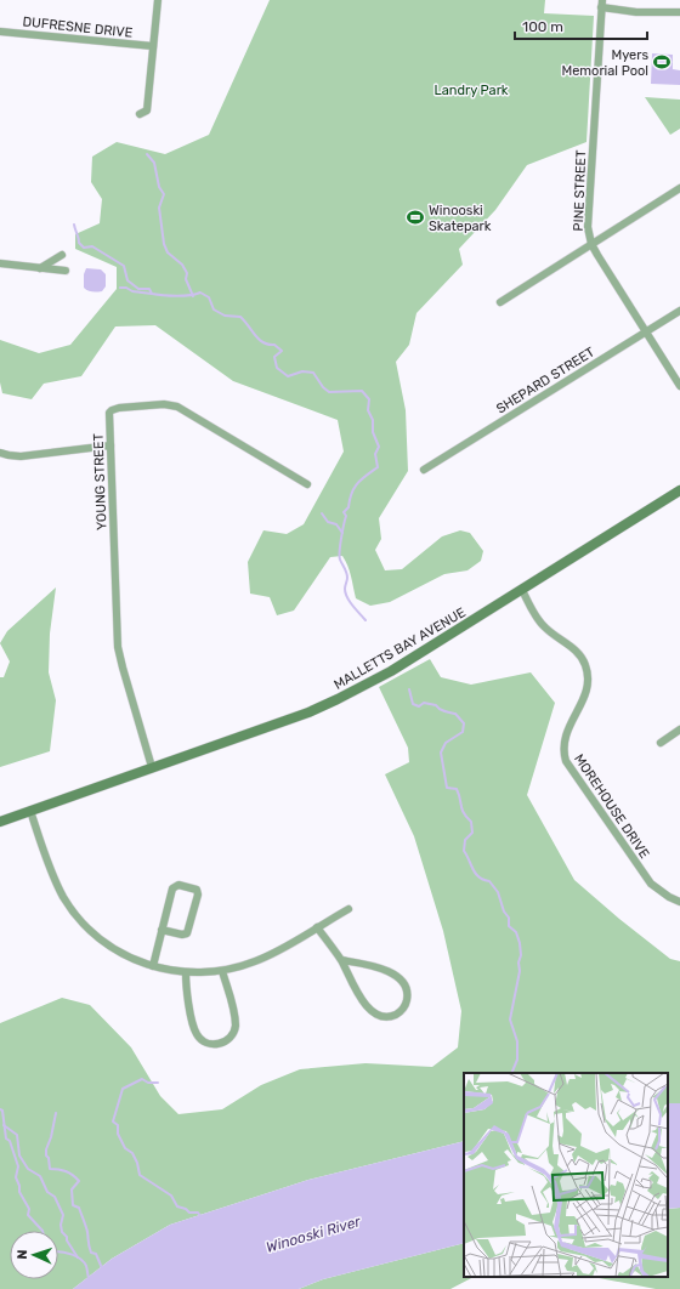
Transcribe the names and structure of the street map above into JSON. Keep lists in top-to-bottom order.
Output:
{
  "streets": {
    "street": [
      "DUFRESNE DRIVE",
      "PINE STREET",
      "SHEPARD STREET",
      "YOUNG STREET",
      "MALLETTS BAY AVENUE",
      "MOREHOUSE DRIVE"
    ]
  },
  "crossings": [
    ["PINE STREET", "SHEPARD STREET"],
    ["YOUNG STREET", "MALLETTS BAY AVENUE"],
    ["MALLETTS BAY AVENUE", "MOREHOUSE DRIVE"]
  ],
  "water": ["Winooski River"],
  "parks": ["Landry Park"],
  "places": {
    "sports": ["Myers Memorial Pool", "Winooski Skatepark"]
  },
  "scale_bar": "100 m",
  "north": "left"
}
